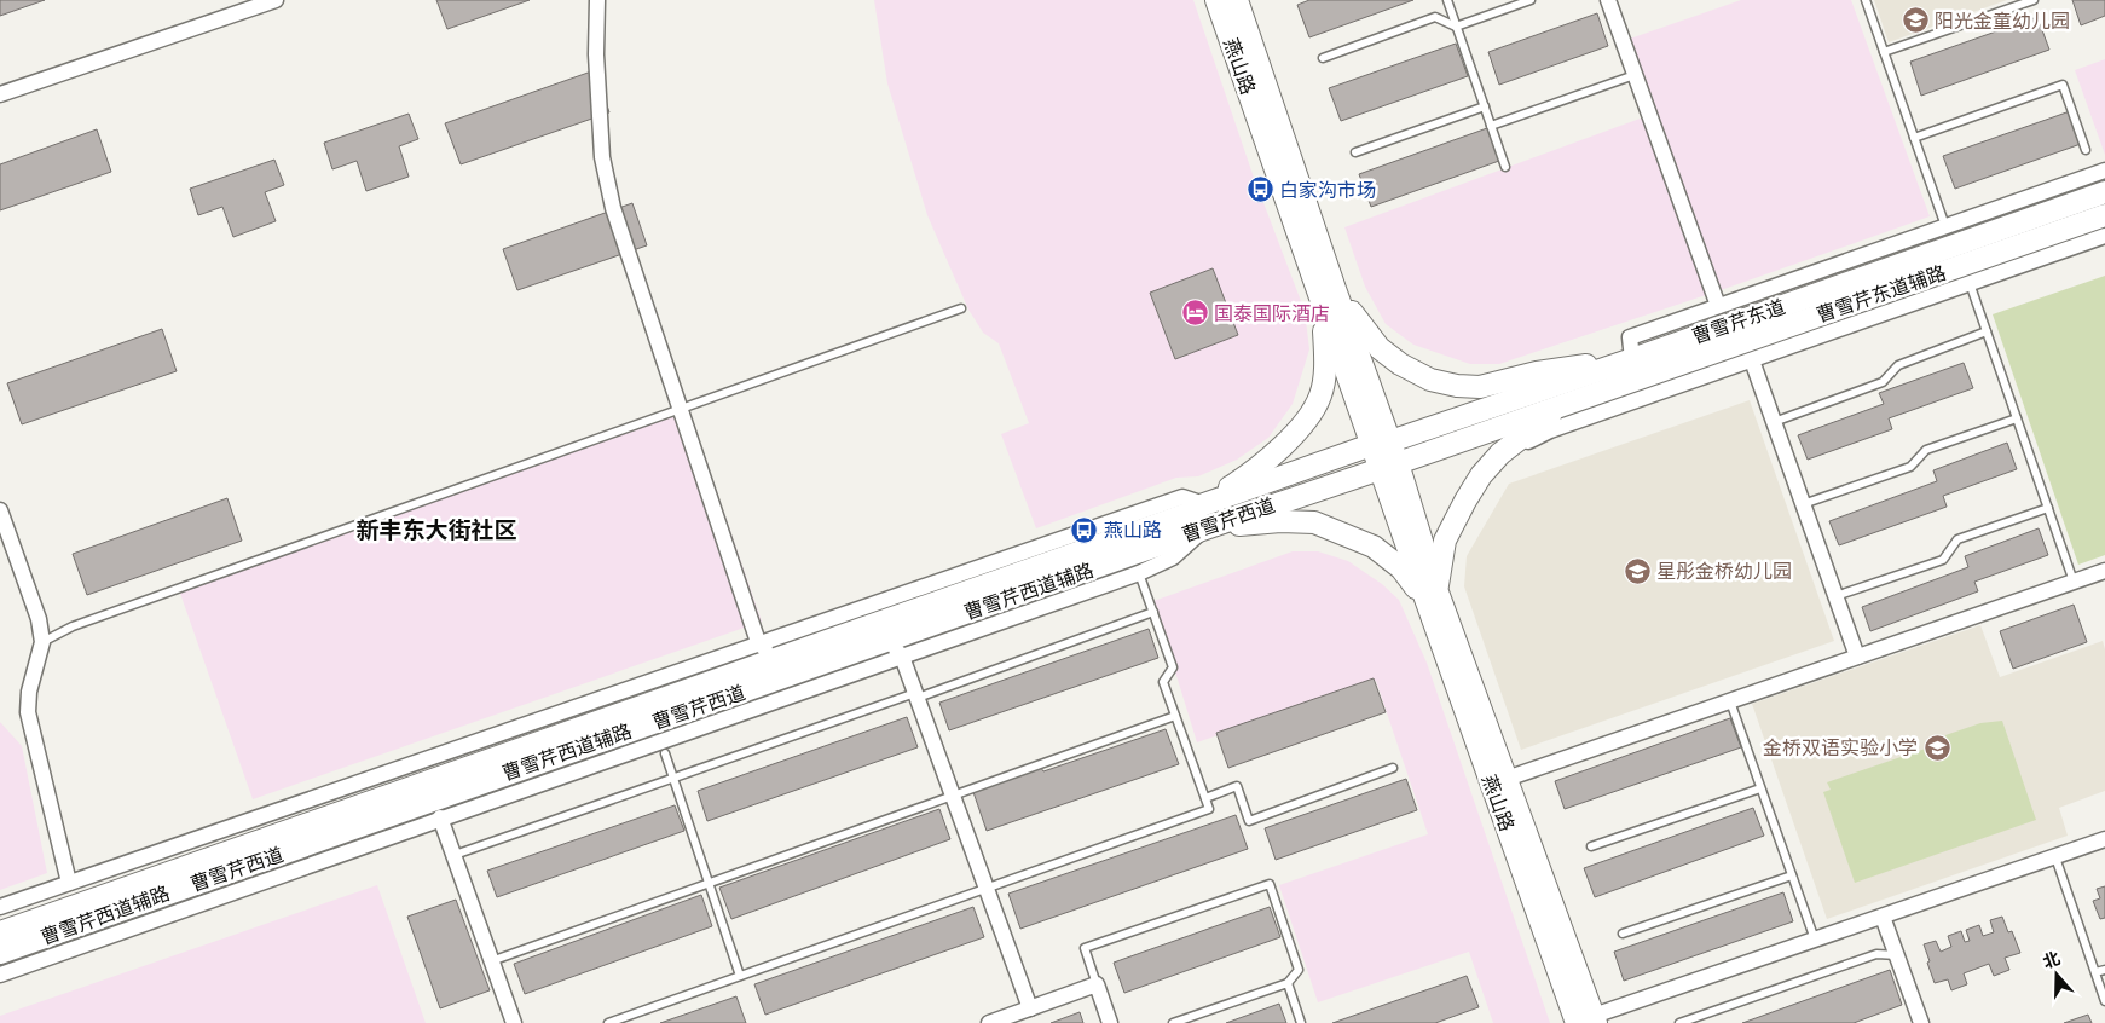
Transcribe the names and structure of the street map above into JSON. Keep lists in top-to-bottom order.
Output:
{
  "streets": {
    "main road": ["燕山路", "曹雪芹东道", "曹雪芹西道"],
    "street": ["曹雪芹东道辅路", "曹雪芹西道辅路"]
  },
  "crossings": [
    ["燕山路", "曹雪芹东道"],
    ["燕山路", "曹雪芹西道"],
    ["曹雪芹东道", "曹雪芹西道"],
    ["曹雪芹西道", "曹雪芹西道辅路"]
  ],
  "districts": ["新丰东大街社区"],
  "places": {
    "school or university": ["阳光金童幼儿园", "星彤金桥幼儿园", "金桥双语实验小学"],
    "bus stop": ["白家沟市场", "燕山路"],
    "hotel": ["国泰国际酒店"]
  },
  "north": "top"
}
